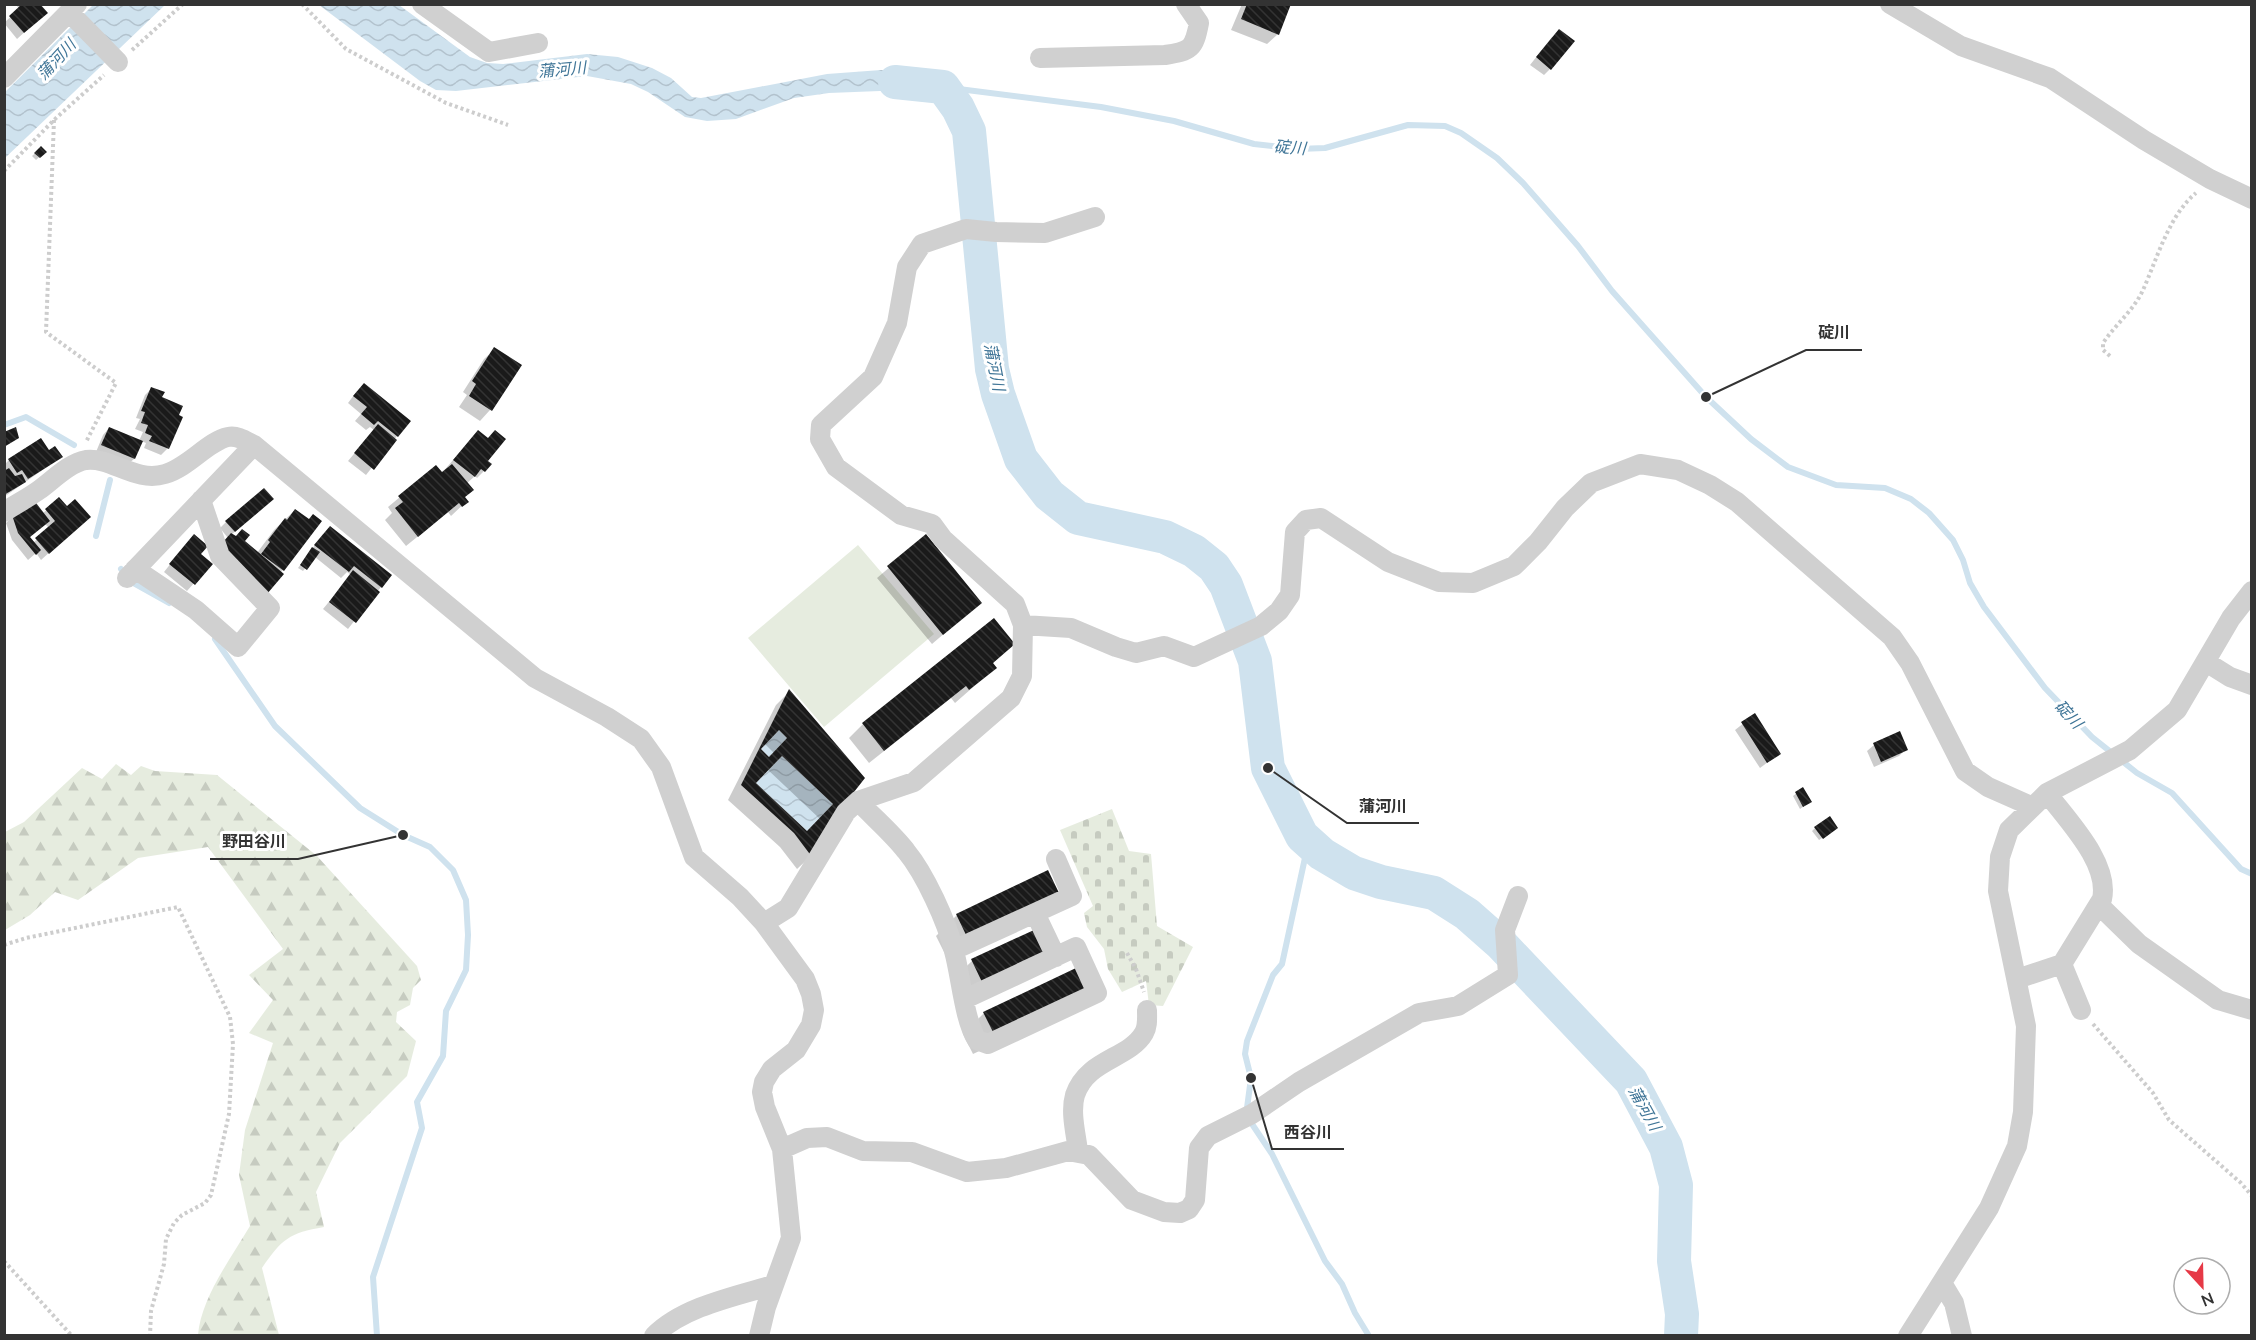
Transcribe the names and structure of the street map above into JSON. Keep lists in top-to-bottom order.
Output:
{
  "water": ["蒲河川", "碇川"],
  "places": [
    "碇川",
    "蒲河川",
    "野田谷川",
    "西谷川"
  ],
  "north": "bottom"
}
